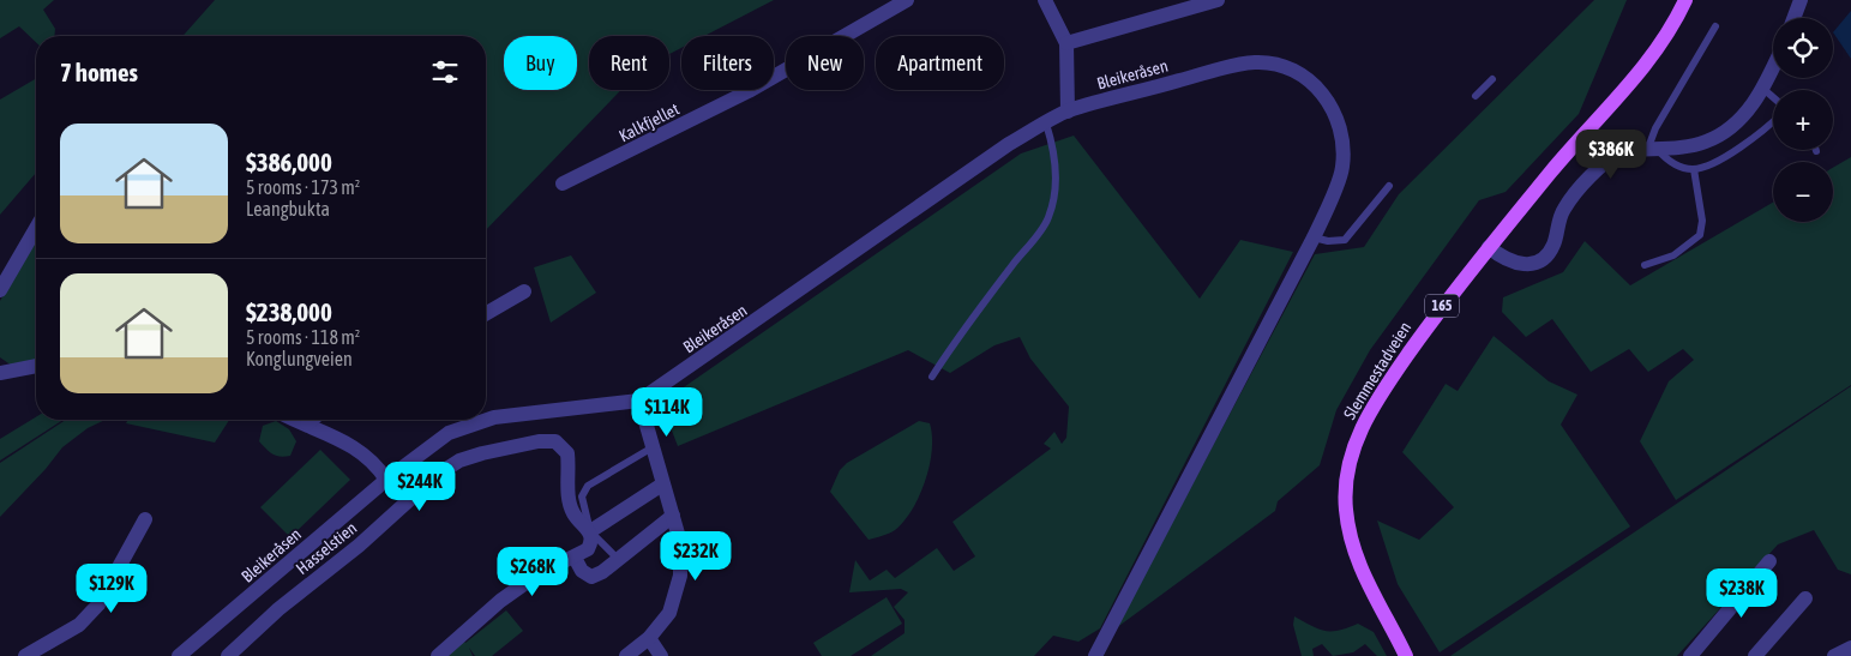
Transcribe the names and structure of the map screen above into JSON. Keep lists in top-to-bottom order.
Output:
{
  "streets": {
    "main road": ["165", "Slemmestadveien"],
    "street": ["Bleikeråsen", "Kalkfjellet", "Hasselstien"]
  },
  "page": {
    "map_buttons": ["+", "−"],
    "chip": [
      "Buy",
      "Rent",
      "Filters",
      "New",
      "Apartment"
    ],
    "heading": "7 homes",
    "list": [
      {
        "name": "$386,000",
        "note": "5 rooms · 173 m² · Leangbukta"
      },
      {
        "name": "$238,000",
        "note": "5 rooms · 118 m² · Konglungveien"
      }
    ],
    "price": [
      "$386K",
      "$114K",
      "$244K",
      "$232K",
      "$268K",
      "$129K",
      "$238K"
    ]
  }
}
